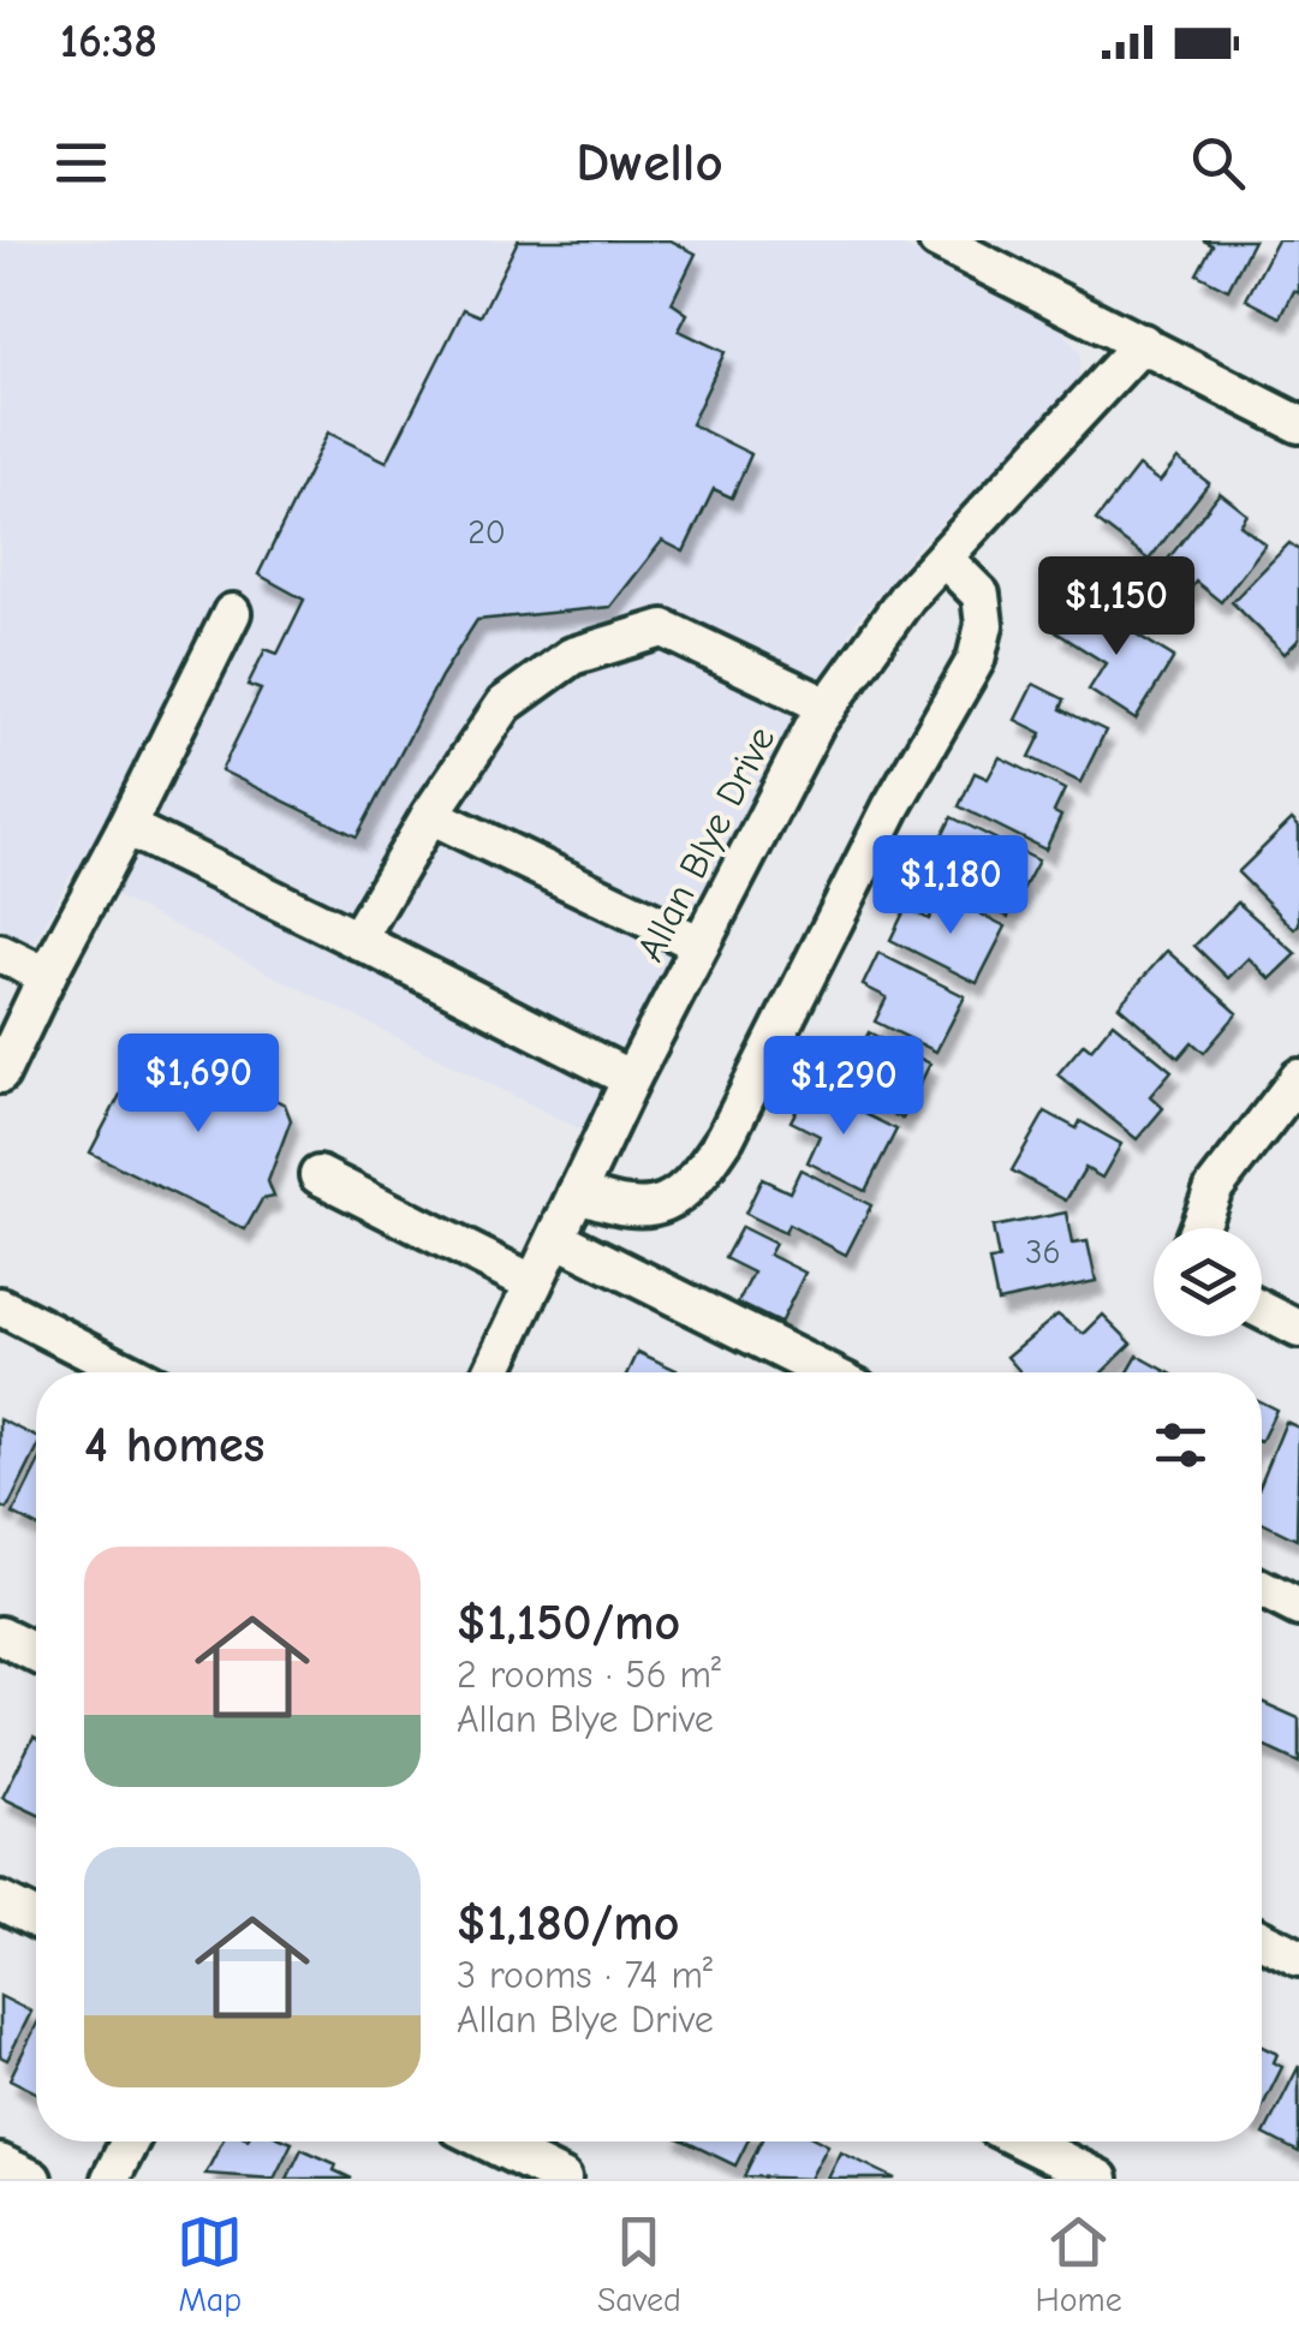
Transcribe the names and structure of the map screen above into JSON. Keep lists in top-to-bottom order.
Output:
{
  "streets": {
    "street": ["Allan Blye Drive"]
  },
  "house_numbers": ["20", "36"],
  "page": {
    "status": "16:38",
    "header": "Dwello",
    "price": [
      "$1,150",
      "$1,180",
      "$1,690",
      "$1,290"
    ],
    "heading": "4 homes",
    "list": [
      {
        "name": "$1,150/mo",
        "note": "2 rooms · 56 m² · Allan Blye Drive"
      },
      {
        "name": "$1,180/mo",
        "note": "3 rooms · 74 m² · Allan Blye Drive"
      }
    ],
    "tabs": ["Map", "Saved", "Home"]
  }
}
